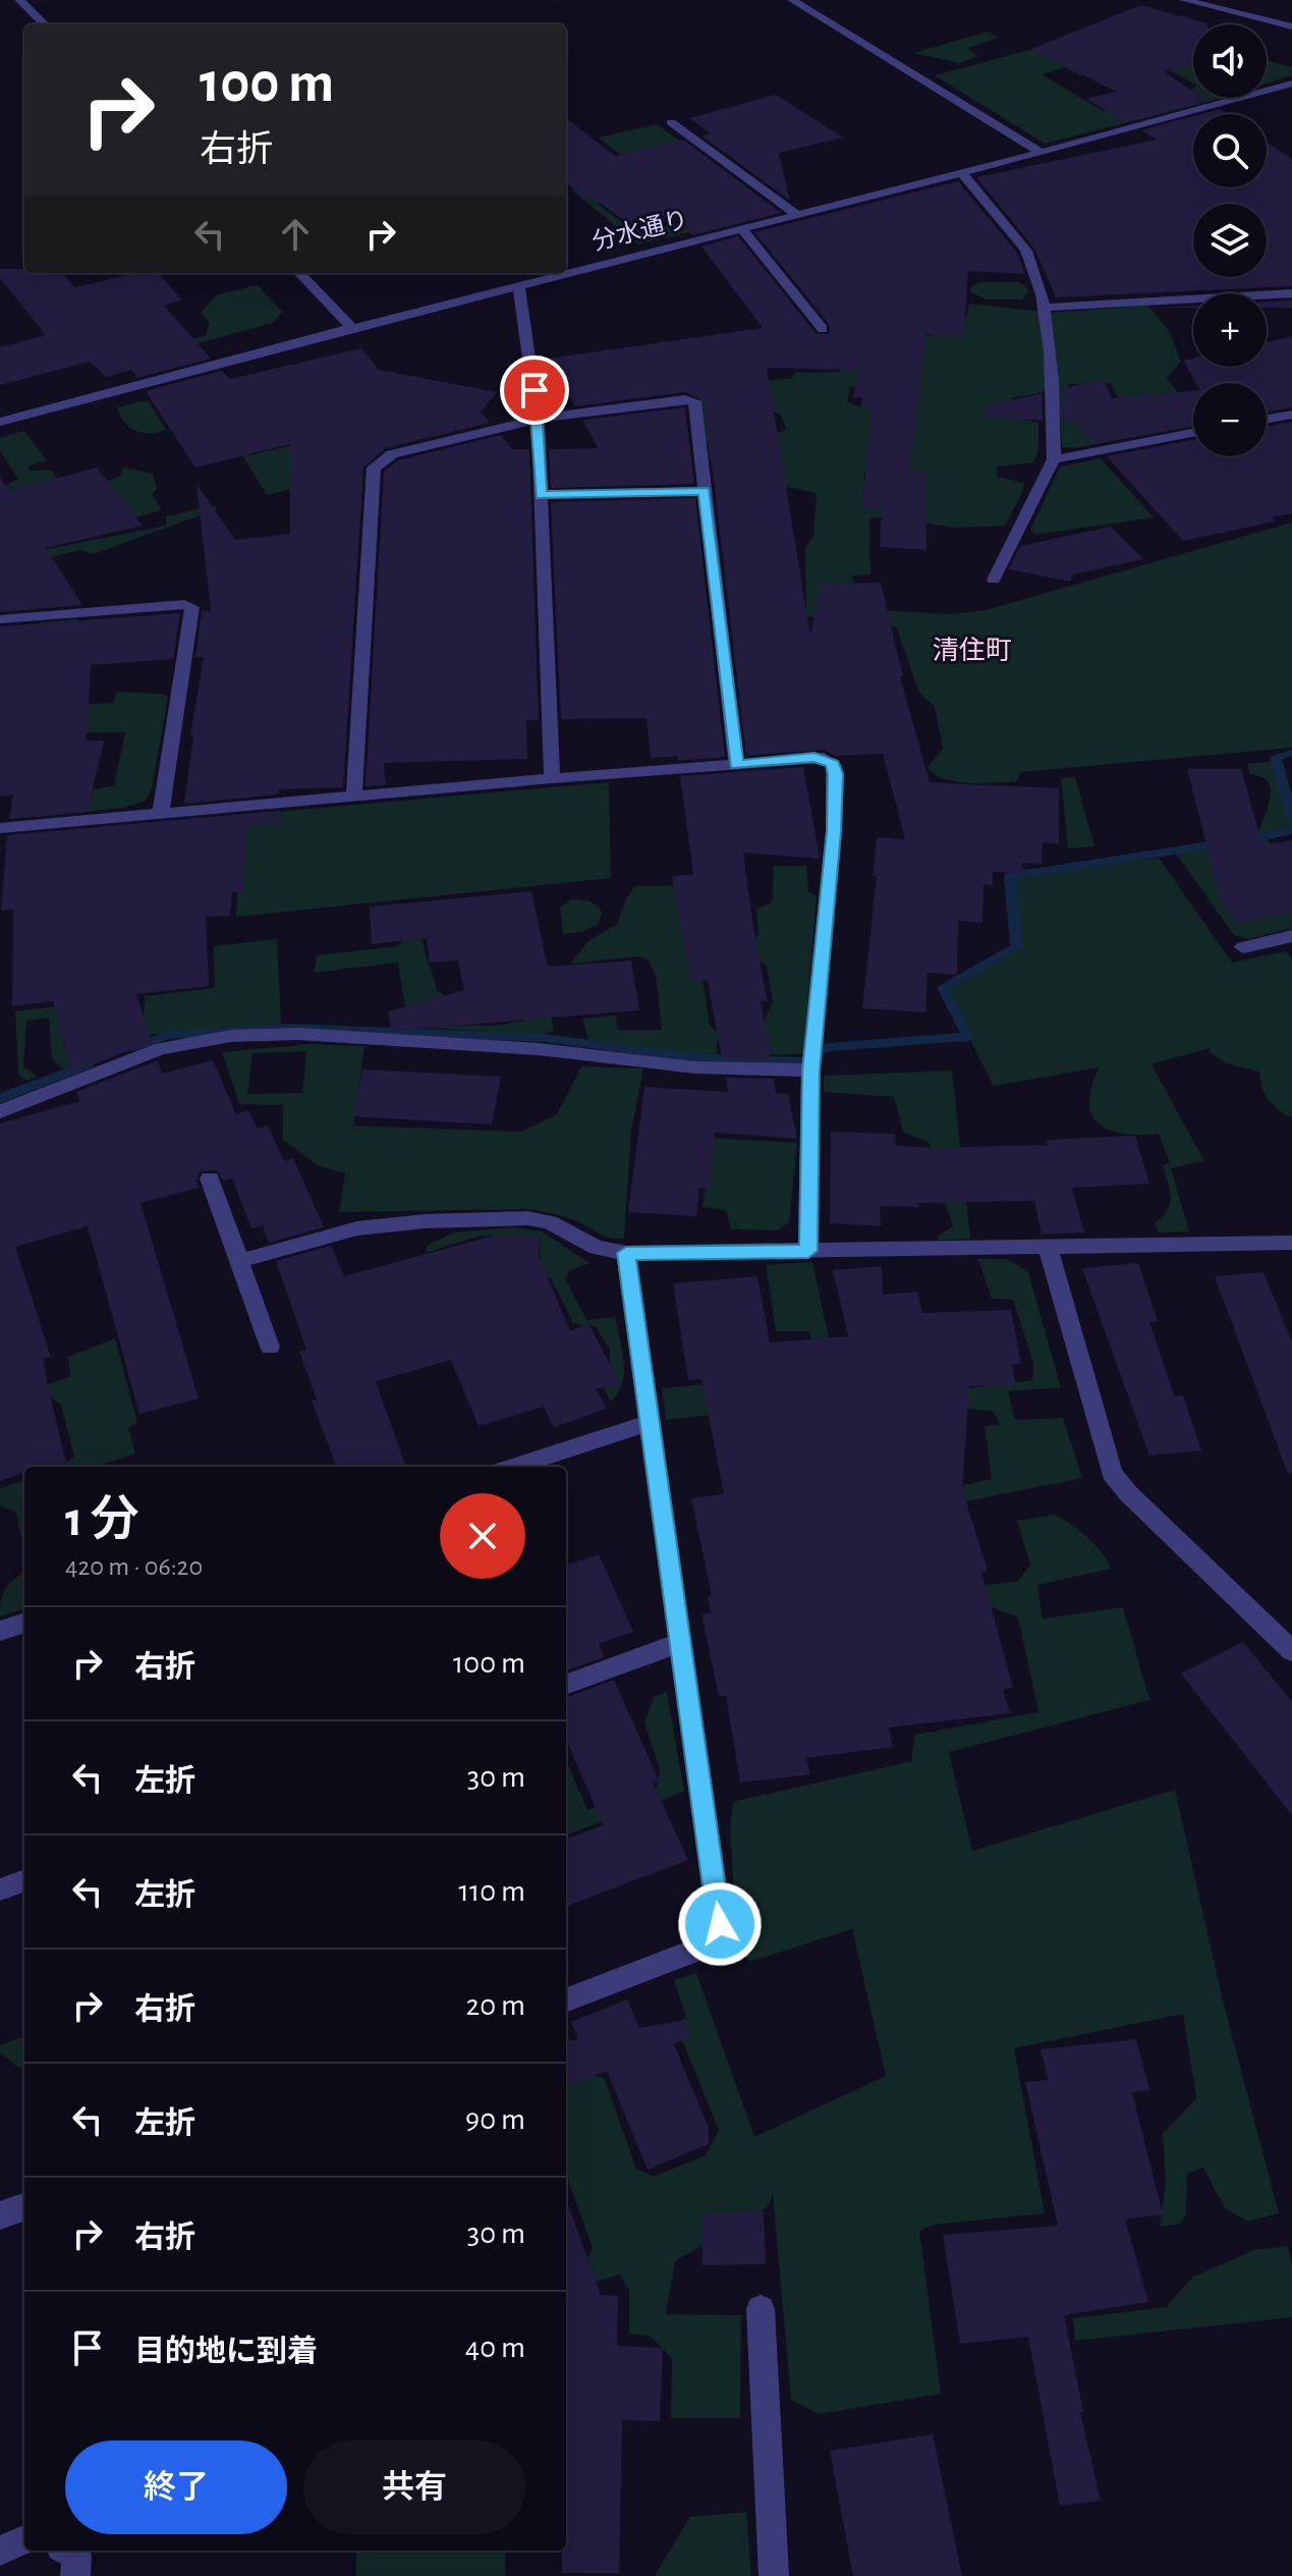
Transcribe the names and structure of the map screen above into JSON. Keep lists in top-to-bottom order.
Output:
{
  "streets": {
    "street": ["分水通り"]
  },
  "districts": ["清住町"],
  "page": {
    "map_buttons": ["+", "−"],
    "turn": ["100 m", "右折"],
    "heading": ["1 分", "420 m · 06:20"],
    "list": [
      {
        "name": "右折",
        "value": "100 m"
      },
      {
        "name": "左折",
        "value": "30 m"
      },
      {
        "name": "左折",
        "value": "110 m"
      },
      {
        "name": "右折",
        "value": "20 m"
      },
      {
        "name": "左折",
        "value": "90 m"
      },
      {
        "name": "右折",
        "value": "30 m"
      },
      {
        "name": "目的地に到着",
        "value": "40 m"
      }
    ],
    "buttons": ["終了", "共有"]
  }
}
